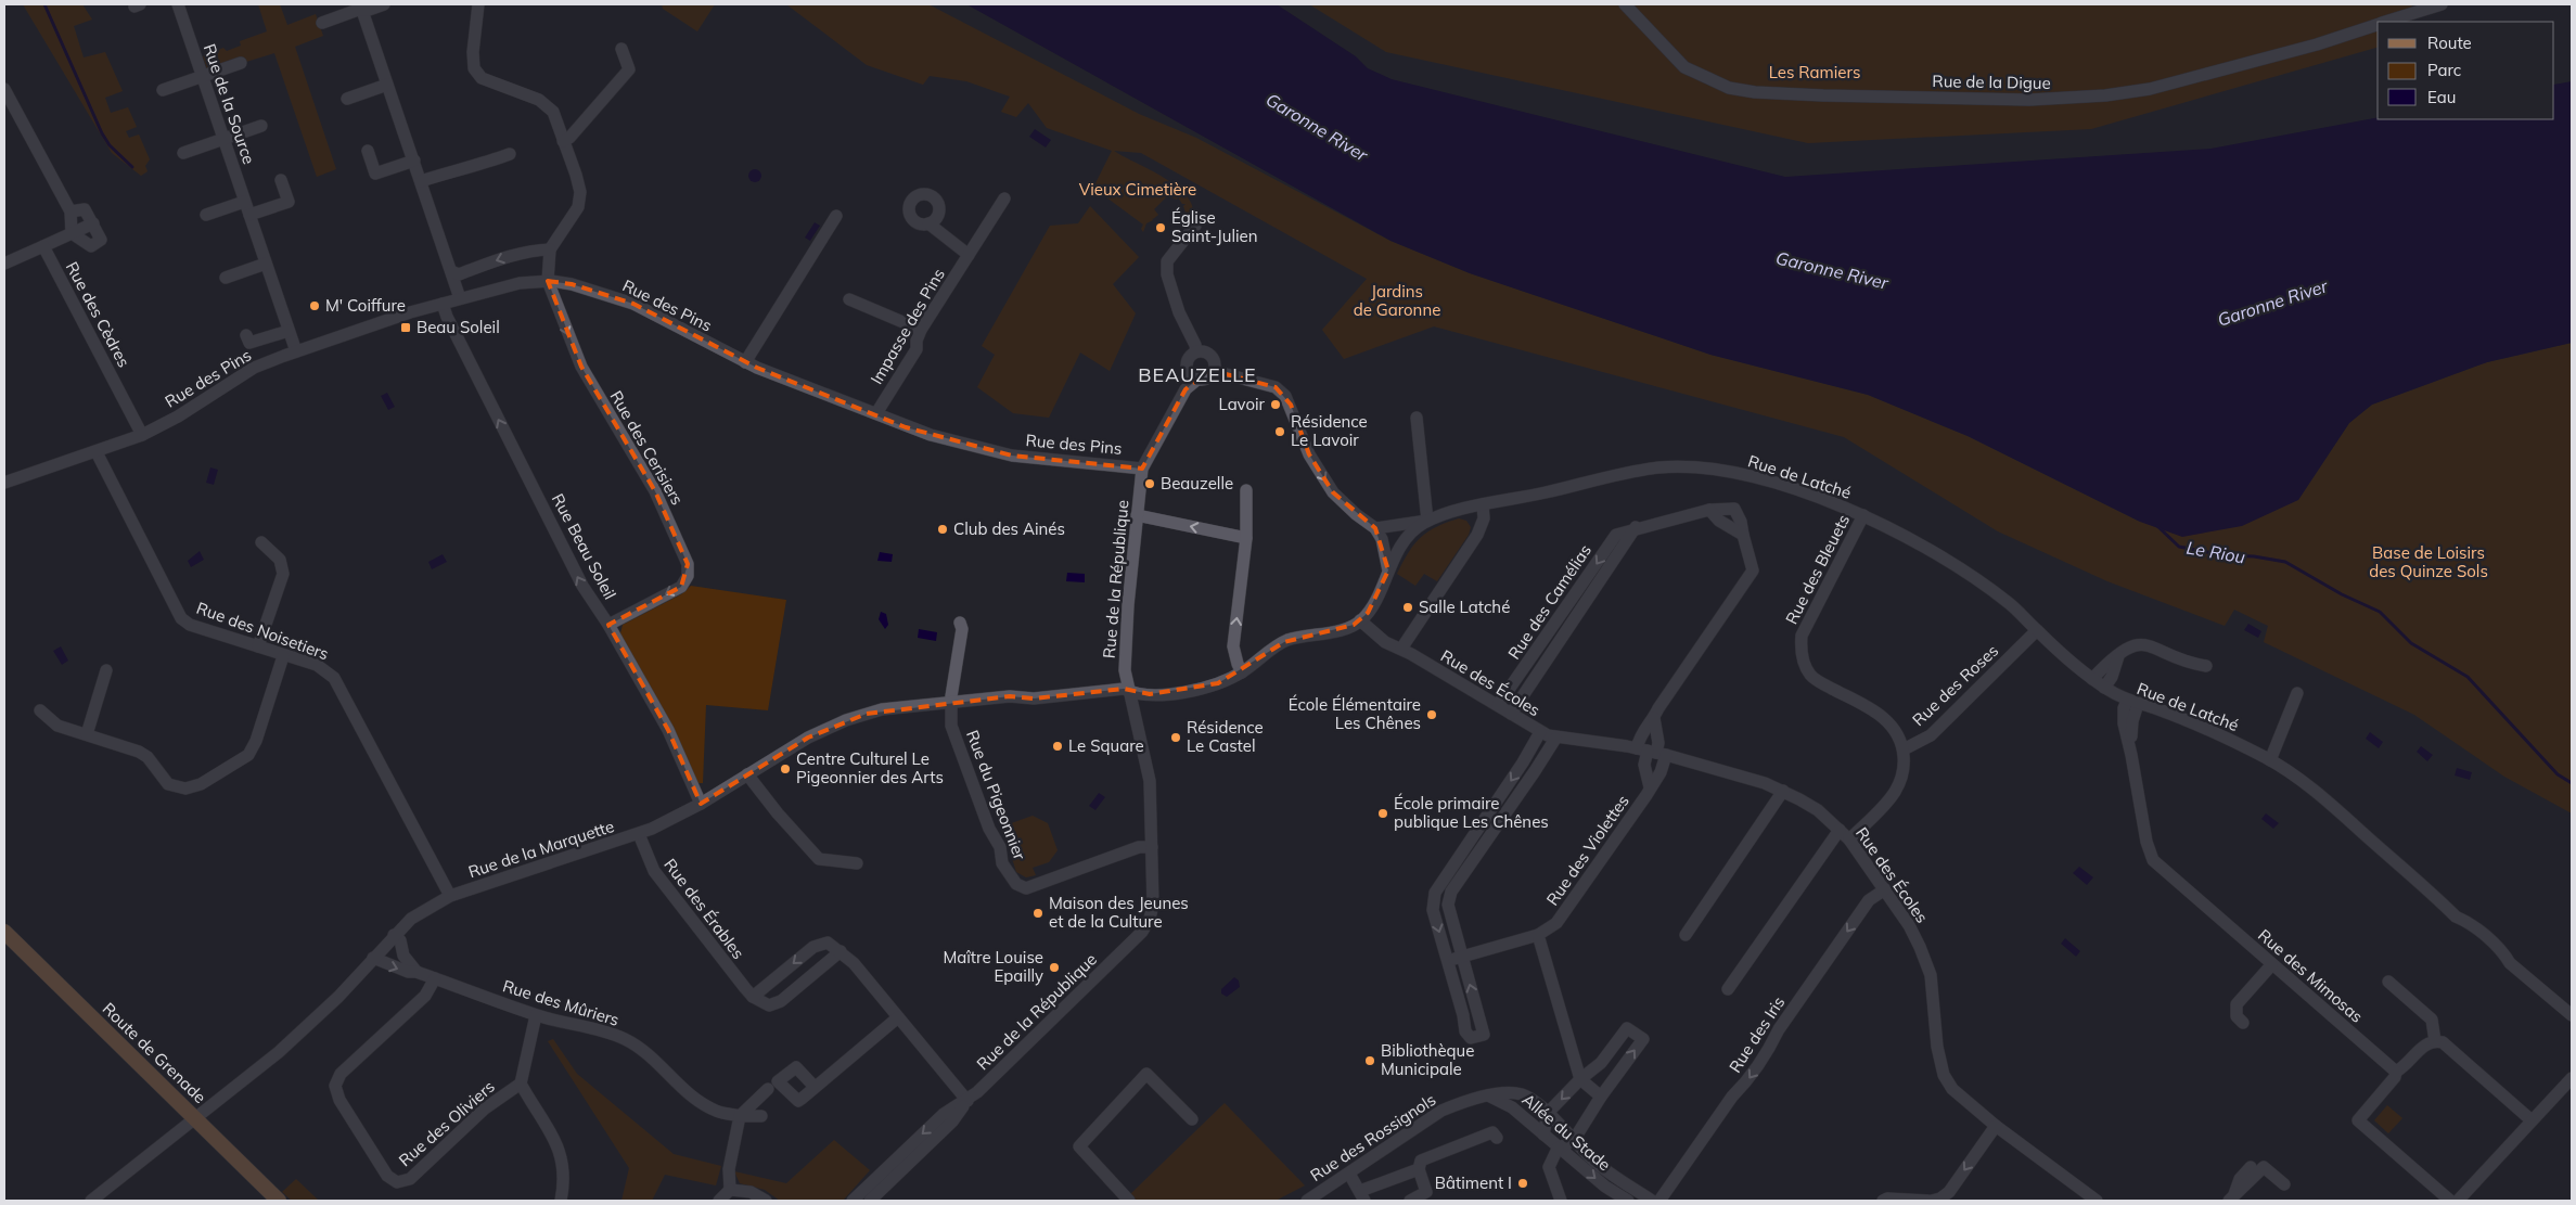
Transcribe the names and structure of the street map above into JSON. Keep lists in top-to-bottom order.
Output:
{
  "streets": {
    "main road": ["Route de Grenade"],
    "street": [
      "Rue de la Digue",
      "Rue de la Source",
      "Rue des Pins",
      "Rue des Cèdres",
      "Impasse des Pins",
      "Rue des Cerisiers",
      "Rue de Latché",
      "Rue Beau Soleil",
      "Rue des Bleuets",
      "Rue de la République",
      "Rue des Camélias",
      "Rue des Noisetiers",
      "Rue des Écoles",
      "Rue des Roses",
      "Rue du Pigeonnier",
      "Rue de la Marquette",
      "Rue des Violettes",
      "Rue des Érables",
      "Rue des Mimosas",
      "Rue des Mûriers",
      "Rue des Iris",
      "Rue des Oliviers",
      "Allée du Stade",
      "Rue des Rossignols"
    ]
  },
  "crossings": [
    ["Rue de la Source", "Rue des Pins"],
    ["Rue des Pins", "Rue des Cèdres"],
    ["Rue des Pins", "Impasse des Pins"],
    ["Rue des Pins", "Rue des Cerisiers"],
    ["Rue des Pins", "Rue Beau Soleil"],
    ["Rue des Pins", "Rue de la République"],
    ["Rue des Pins", "Rue des Noisetiers"],
    ["Rue des Cerisiers", "Rue Beau Soleil"],
    ["Rue de Latché", "Rue des Bleuets"],
    ["Rue de Latché", "Rue des Écoles"],
    ["Rue de Latché", "Rue des Roses"],
    ["Rue de Latché", "Rue des Mimosas"],
    ["Rue Beau Soleil", "Rue de la Marquette"],
    ["Rue des Bleuets", "Rue des Roses"],
    ["Rue de la République", "Rue du Pigeonnier"],
    ["Rue de la République", "Rue de la Marquette"],
    ["Rue des Camélias", "Rue des Écoles"],
    ["Rue des Camélias", "Rue des Violettes"],
    ["Rue des Noisetiers", "Rue de la Marquette"],
    ["Rue des Écoles", "Rue des Violettes"],
    ["Rue des Écoles", "Rue des Iris"],
    ["Rue du Pigeonnier", "Rue de la Marquette"],
    ["Rue de la Marquette", "Rue des Érables"],
    ["Rue de la Marquette", "Rue des Mûriers"],
    ["Rue de la Marquette", "Route de Grenade"],
    ["Rue des Mûriers", "Rue des Oliviers"],
    ["Allée du Stade", "Rue des Rossignols"]
  ],
  "one_way": ["Rue des Cerisiers", "Rue Beau Soleil"],
  "districts": ["BEAUZELLE"],
  "water": ["Garonne River", "Le Riou"],
  "parks": [
    "Les Ramiers",
    "Vieux Cimetière",
    "Jardins de Garonne",
    "Base de Loisirs des Quinze Sols"
  ],
  "places": {
    "other": [
      "Église Saint-Julien",
      "M' Coiffure",
      "Lavoir",
      "Résidence Le Lavoir",
      "Beauzelle",
      "Club des Ainés",
      "Salle Latché",
      "École Élémentaire Les Chênes",
      "Résidence Le Castel",
      "Le Square",
      "Centre Culturel Le Pigeonnier des Arts",
      "École primaire publique Les Chênes",
      "Maison des Jeunes et de la Culture",
      "Maître Louise Epailly",
      "Bibliothèque Municipale",
      "Bâtiment I"
    ],
    "transit": ["Beau Soleil"]
  },
  "legend": ["Route", "Parc", "Eau"]
}
